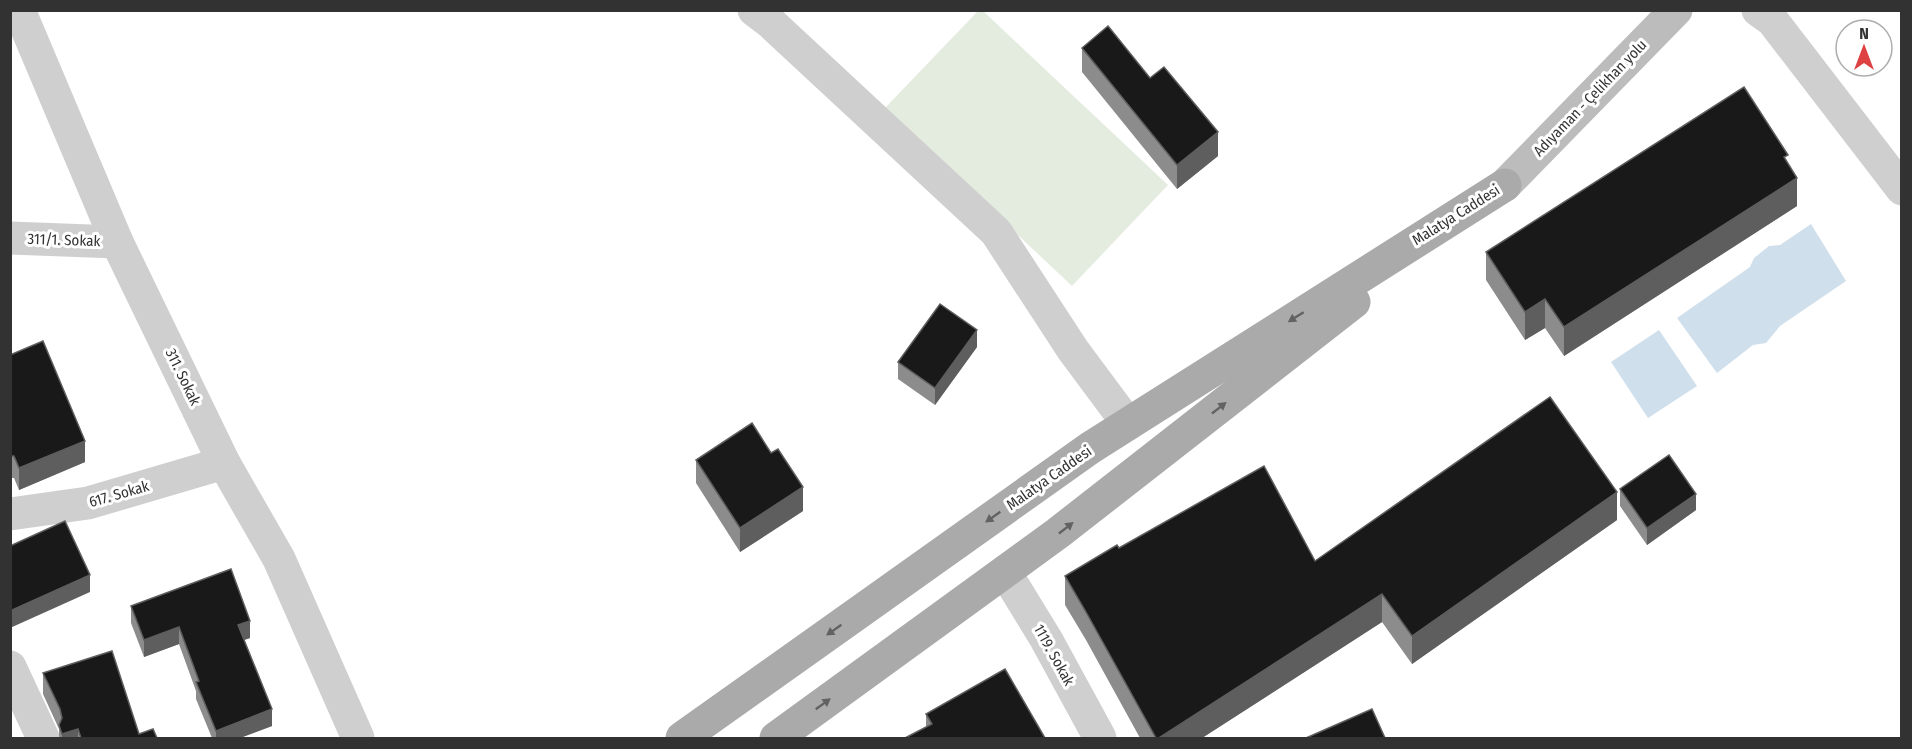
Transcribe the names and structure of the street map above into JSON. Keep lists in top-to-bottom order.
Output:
{
  "streets": {
    "main road": ["Adıyaman - Çelikhan yolu", "Malatya Caddesi"],
    "street": [
      "311/1. Sokak",
      "311. Sokak",
      "617. Sokak",
      "1119. Sokak"
    ]
  },
  "crossings": [
    ["Adıyaman - Çelikhan yolu", "Malatya Caddesi"],
    ["Malatya Caddesi", "1119. Sokak"],
    ["311/1. Sokak", "311. Sokak"],
    ["311. Sokak", "617. Sokak"]
  ],
  "north": "top"
}
